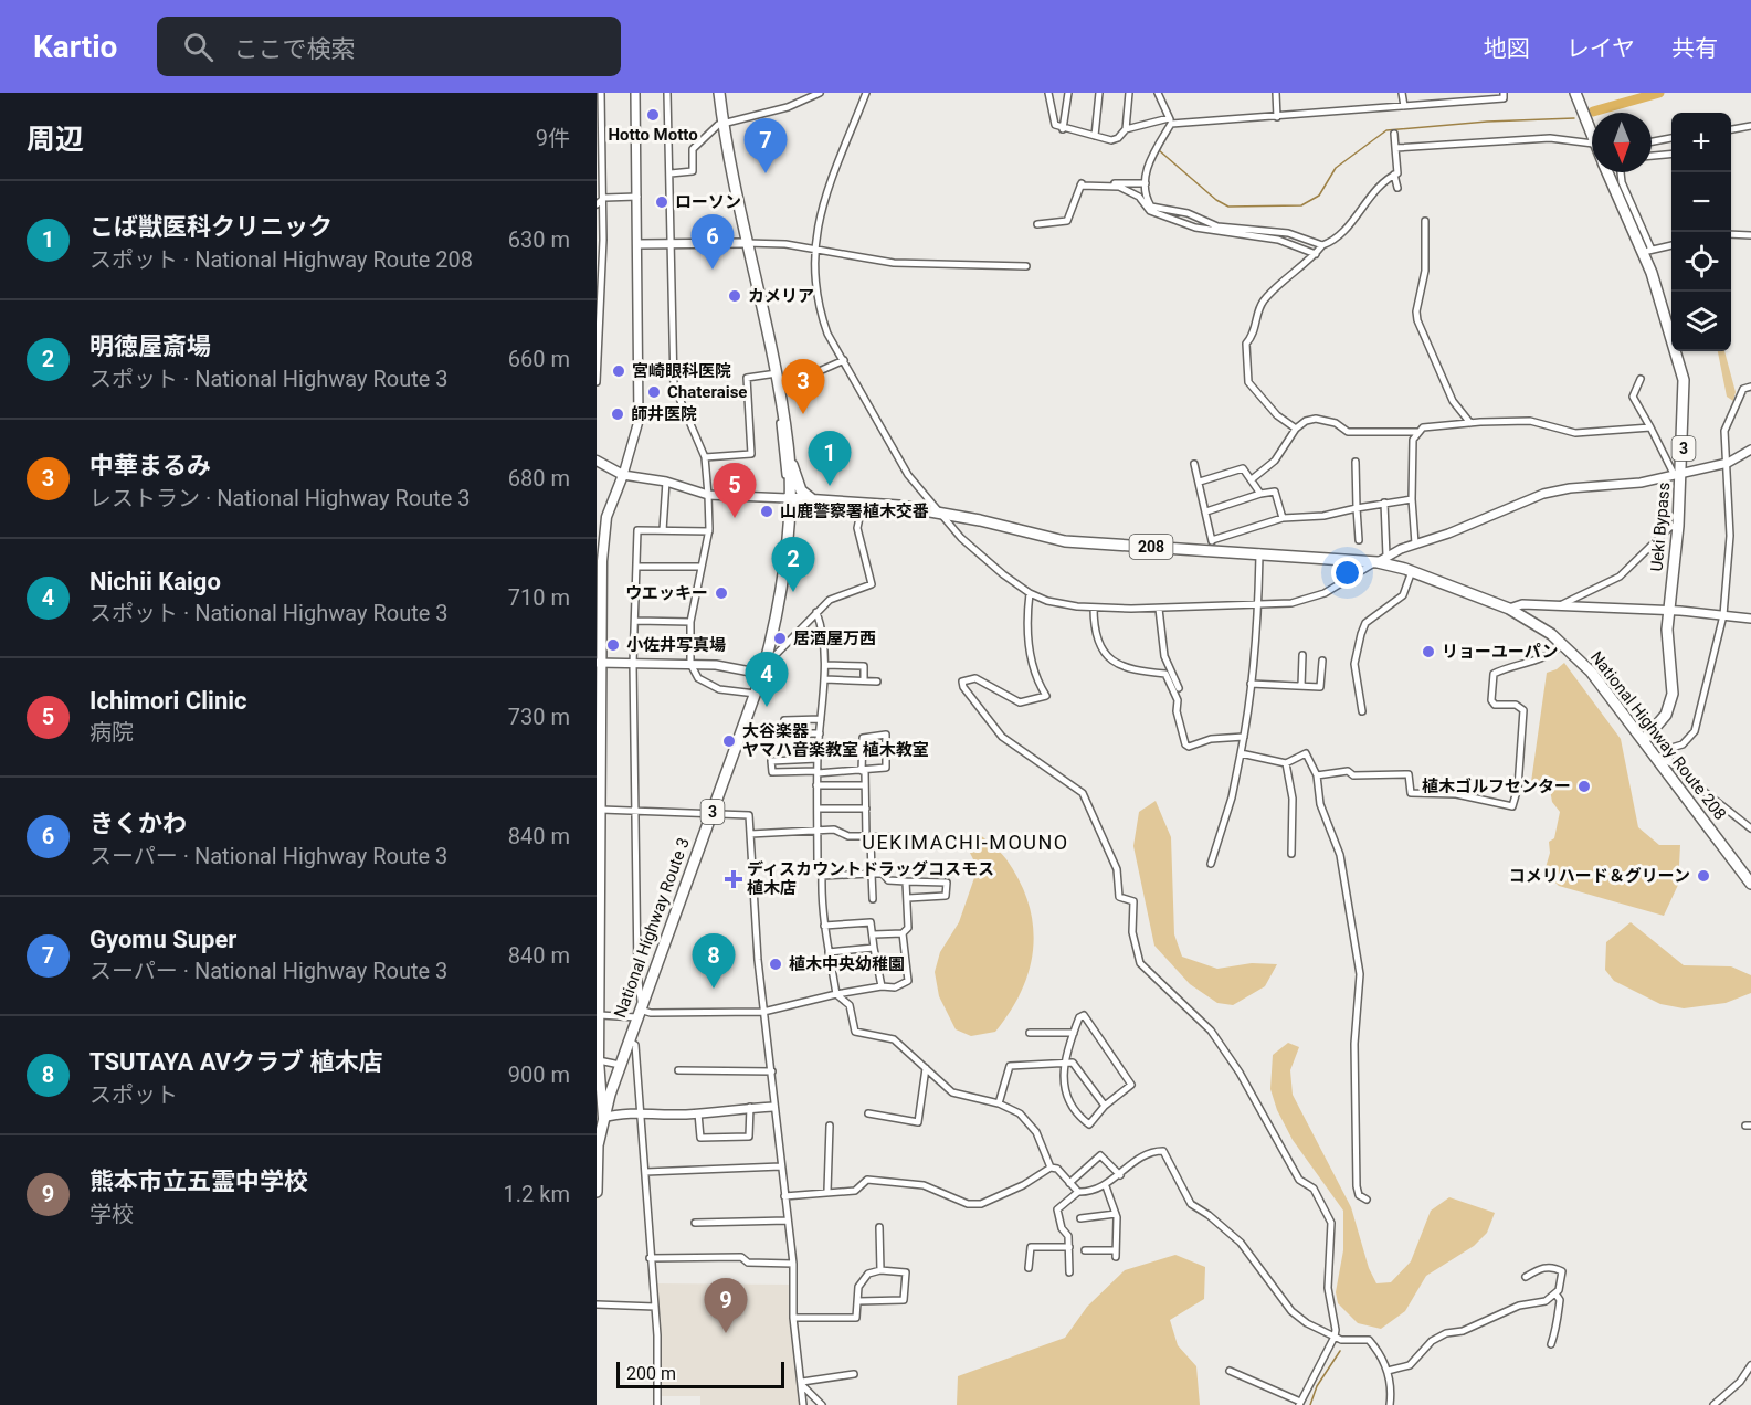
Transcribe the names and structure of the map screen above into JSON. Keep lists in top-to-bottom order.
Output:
{
  "streets": {
    "highway": [
      "3",
      "Ueki Bypass",
      "208",
      "National Highway Route 208",
      "National Highway Route 3"
    ]
  },
  "crossings": [
    ["Ueki Bypass", "National Highway Route 208"],
    ["National Highway Route 208", "National Highway Route 3"]
  ],
  "districts": ["UEKIMACHI-MOUNO"],
  "places": {
    "other": [
      "Hotto Motto",
      "ローソン",
      "カメリア",
      "宮崎眼科医院",
      "Chateraise",
      "師井医院",
      "山鹿警察署植木交番",
      "ウエッキー",
      "居酒屋万西",
      "小佐井写真場",
      "リョーユーパン",
      "大谷楽器 ヤマハ音楽教室 植木教室",
      "植木ゴルフセンター",
      "コメリハード＆グリーン",
      "植木中央幼稚園"
    ],
    "health": ["ディスカウントドラッグコスモス 植木店"]
  },
  "scale_bar": "200 m",
  "north": "bottom",
  "page": {
    "header": "Kartio",
    "search": "ここで検索",
    "nav": ["地図", "レイヤ", "共有"],
    "heading": ["周辺", "9件"],
    "map_buttons": ["+", "−"],
    "pins": [
      "7",
      "6",
      "3",
      "1",
      "5",
      "2",
      "4",
      "8",
      "9"
    ],
    "list": [
      {
        "mark": "1",
        "name": "こば獣医科クリニック",
        "note": "スポット · National Highway Route 208",
        "value": "630 m"
      },
      {
        "mark": "2",
        "name": "明徳屋斎場",
        "note": "スポット · National Highway Route 3",
        "value": "660 m"
      },
      {
        "mark": "3",
        "name": "中華まるみ",
        "note": "レストラン · National Highway Route 3",
        "value": "680 m"
      },
      {
        "mark": "4",
        "name": "Nichii Kaigo",
        "note": "スポット · National Highway Route 3",
        "value": "710 m"
      },
      {
        "mark": "5",
        "name": "Ichimori Clinic",
        "note": "病院",
        "value": "730 m"
      },
      {
        "mark": "6",
        "name": "きくかわ",
        "note": "スーパー · National Highway Route 3",
        "value": "840 m"
      },
      {
        "mark": "7",
        "name": "Gyomu Super",
        "note": "スーパー · National Highway Route 3",
        "value": "840 m"
      },
      {
        "mark": "8",
        "name": "TSUTAYA AVクラブ 植木店",
        "note": "スポット",
        "value": "900 m"
      },
      {
        "mark": "9",
        "name": "熊本市立五霊中学校",
        "note": "学校",
        "value": "1.2 km"
      }
    ],
    "scale": "200 m"
  }
}
